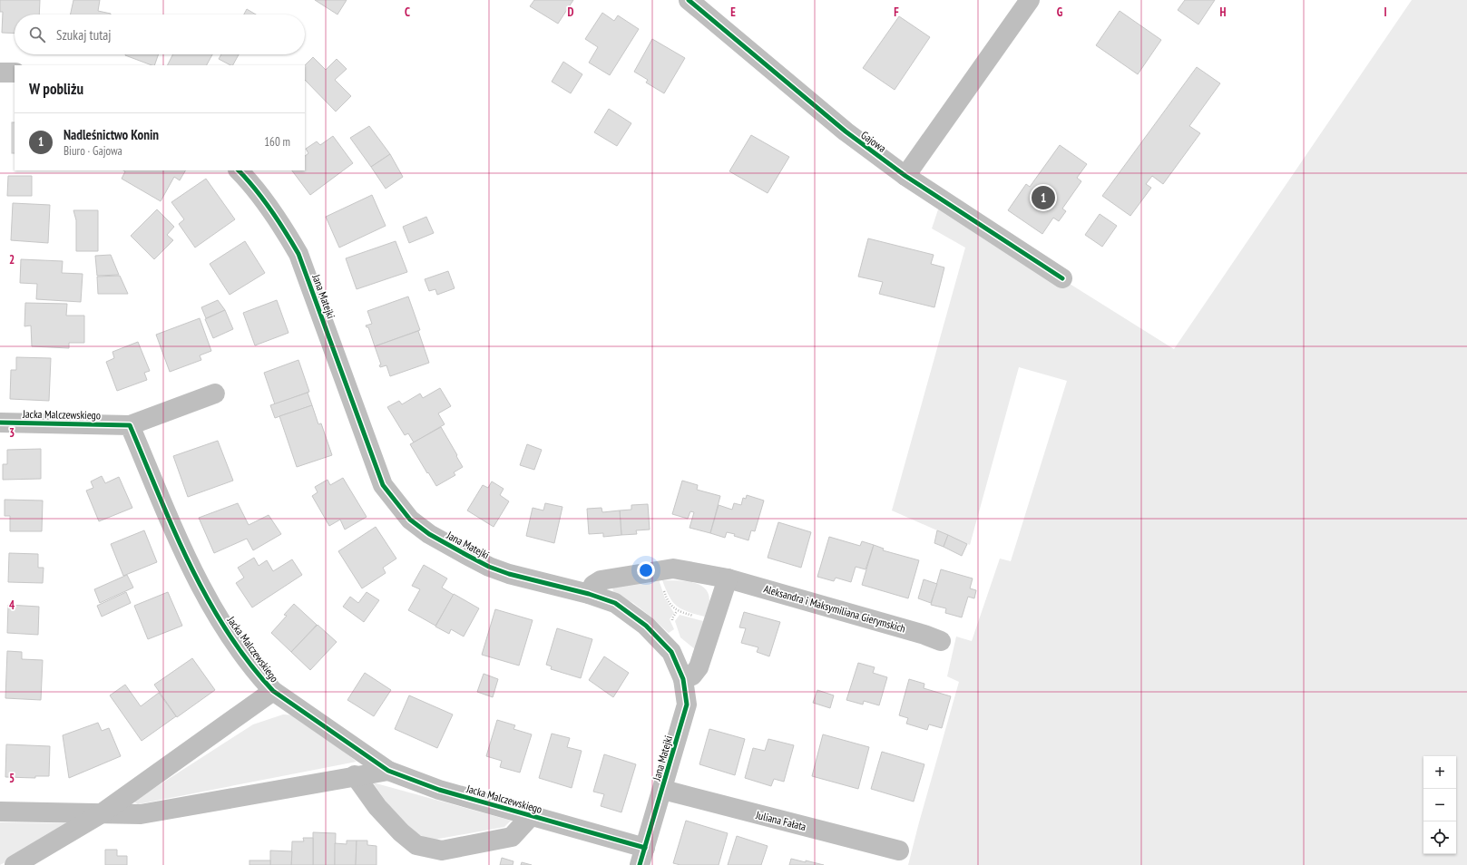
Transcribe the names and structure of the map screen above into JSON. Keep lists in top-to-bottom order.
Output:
{
  "streets": {
    "street": [
      "Gajowa",
      "Jana Matejki",
      "Jacka Malczewskiego",
      "Aleksandra i Maksymiliana Gierymskich",
      "Juliana Fałata"
    ]
  },
  "crossings": [
    ["Jana Matejki", "Jacka Malczewskiego"],
    ["Jana Matejki", "Juliana Fałata"]
  ],
  "page": {
    "search": "Szukaj tutaj",
    "heading": "W pobliżu",
    "list": [
      {
        "mark": "1",
        "name": "Nadleśnictwo Konin",
        "note": "Biuro · Gajowa",
        "value": "160 m"
      }
    ],
    "pins": "1",
    "map_buttons": ["+", "−"]
  },
  "grid": {
    "columns": [
      "C",
      "D",
      "E",
      "F",
      "G",
      "H",
      "I"
    ],
    "rows": [
      "2",
      "3",
      "4",
      "5"
    ]
  }
}
